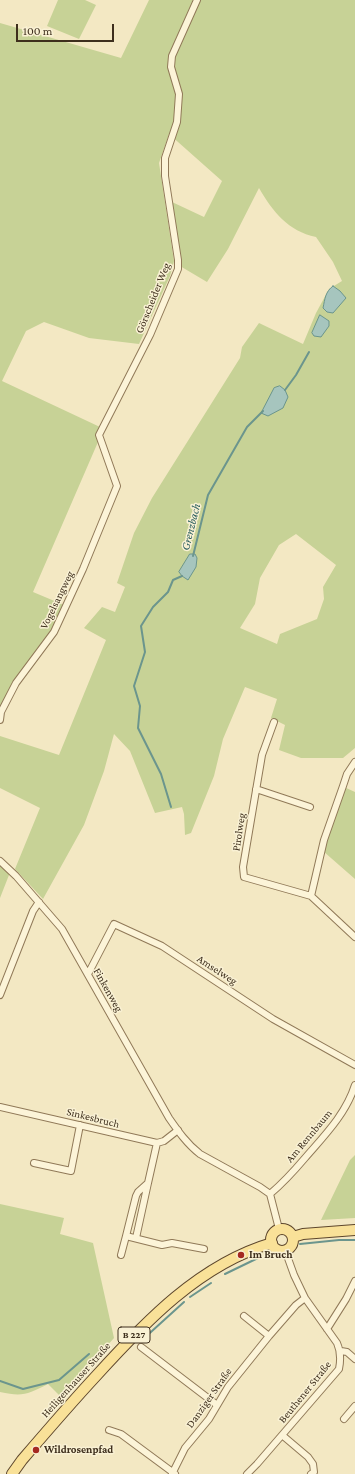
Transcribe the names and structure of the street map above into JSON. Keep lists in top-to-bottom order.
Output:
{
  "streets": {
    "main road": ["B 227", "Heiligenhauser Straße"],
    "street": [
      "Görscheider Weg",
      "Vogelsangweg",
      "Pirolweg",
      "Amselweg",
      "Finkenweg",
      "Sinkesbruch",
      "Am Rennbaum",
      "Beuthener Straße",
      "Danziger Straße"
    ]
  },
  "crossings": [
    ["Görscheider Weg", "Vogelsangweg"],
    ["Amselweg", "Finkenweg"],
    ["Finkenweg", "Am Rennbaum"],
    ["Heiligenhauser Straße", "Beuthener Straße"],
    ["Beuthener Straße", "Danziger Straße"]
  ],
  "water": ["Grenzbach"],
  "places": ["Im Bruch", "Wildrosenpfad"],
  "scale_bar": "100 m"
}
